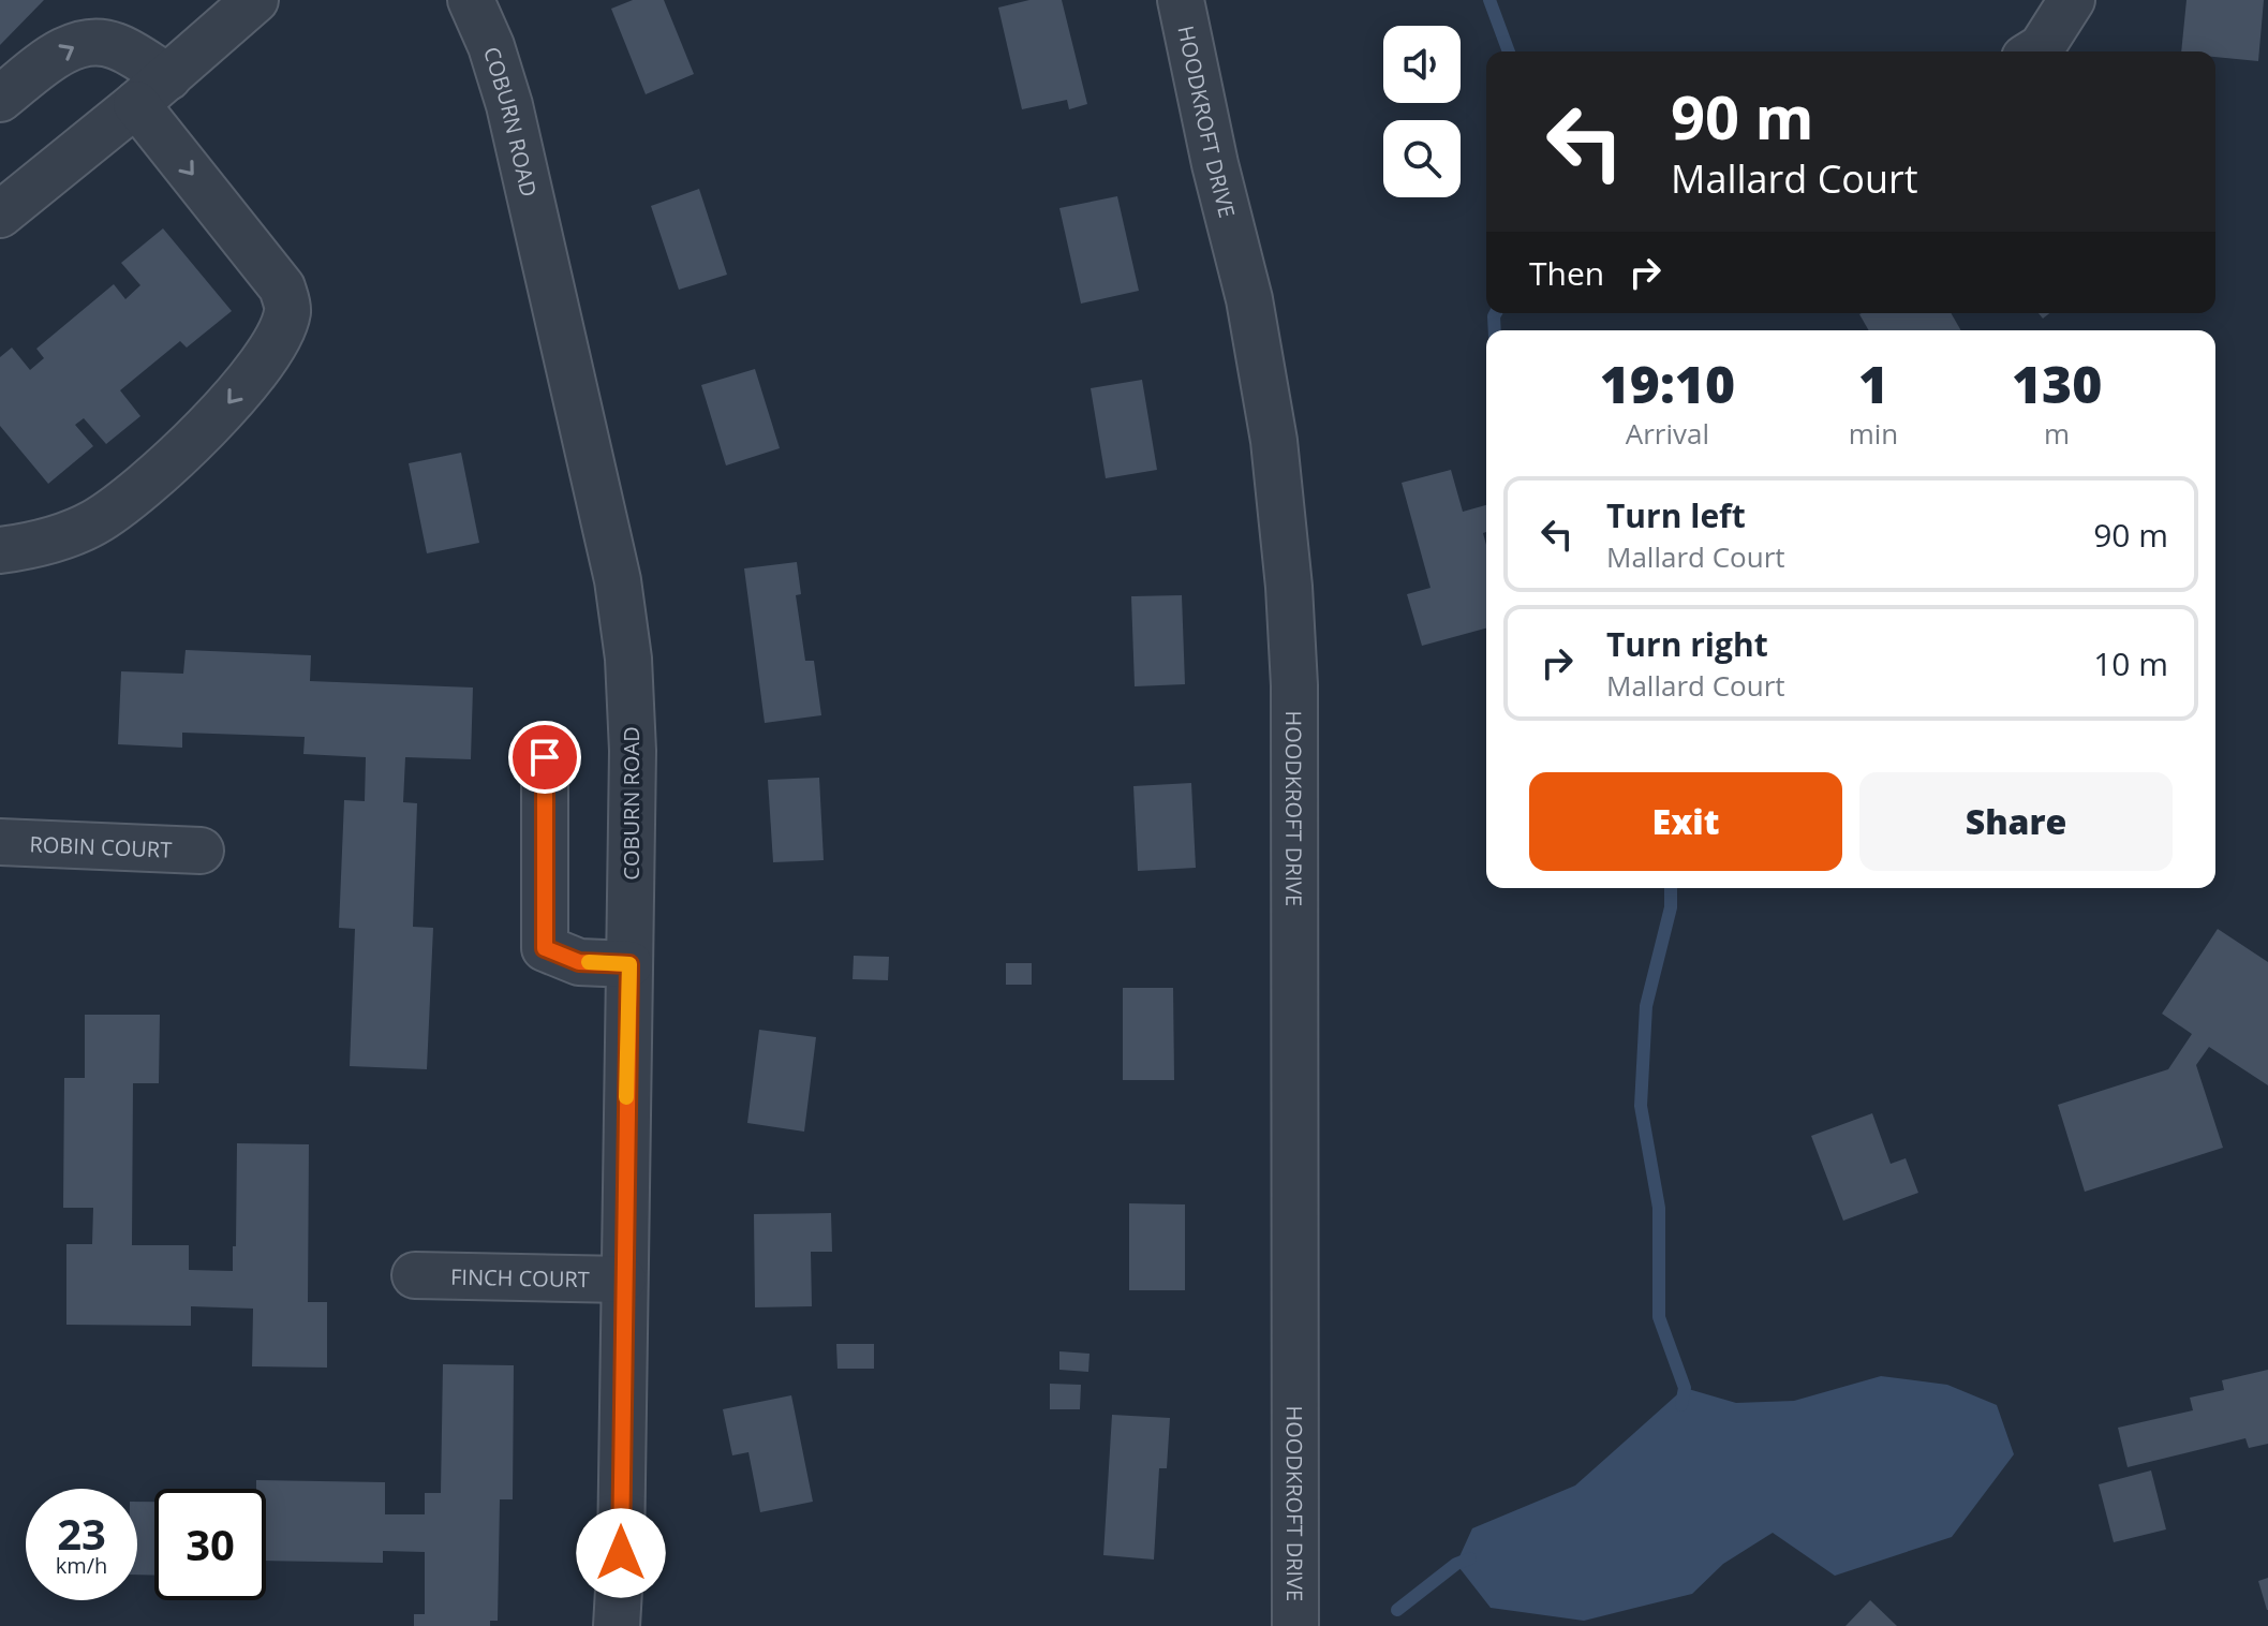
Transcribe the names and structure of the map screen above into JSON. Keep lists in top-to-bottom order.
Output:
{
  "streets": {
    "street": [
      "HOODKROFT DRIVE",
      "COBURN ROAD",
      "ROBIN COURT",
      "FINCH COURT"
    ]
  },
  "crossings": [
    ["COBURN ROAD", "FINCH COURT"]
  ],
  "page": {
    "turn": ["90 m", "Mallard Court"],
    "then": "Then",
    "eta": [
      "19:10",
      "Arrival",
      "1",
      "min",
      "130",
      "m"
    ],
    "list": [
      {
        "name": "Turn left",
        "note": "Mallard Court",
        "value": "90 m"
      },
      {
        "name": "Turn right",
        "note": "Mallard Court",
        "value": "10 m"
      }
    ],
    "buttons": ["Exit", "Share"],
    "speed": "23 km/h",
    "limit": "30"
  }
}
